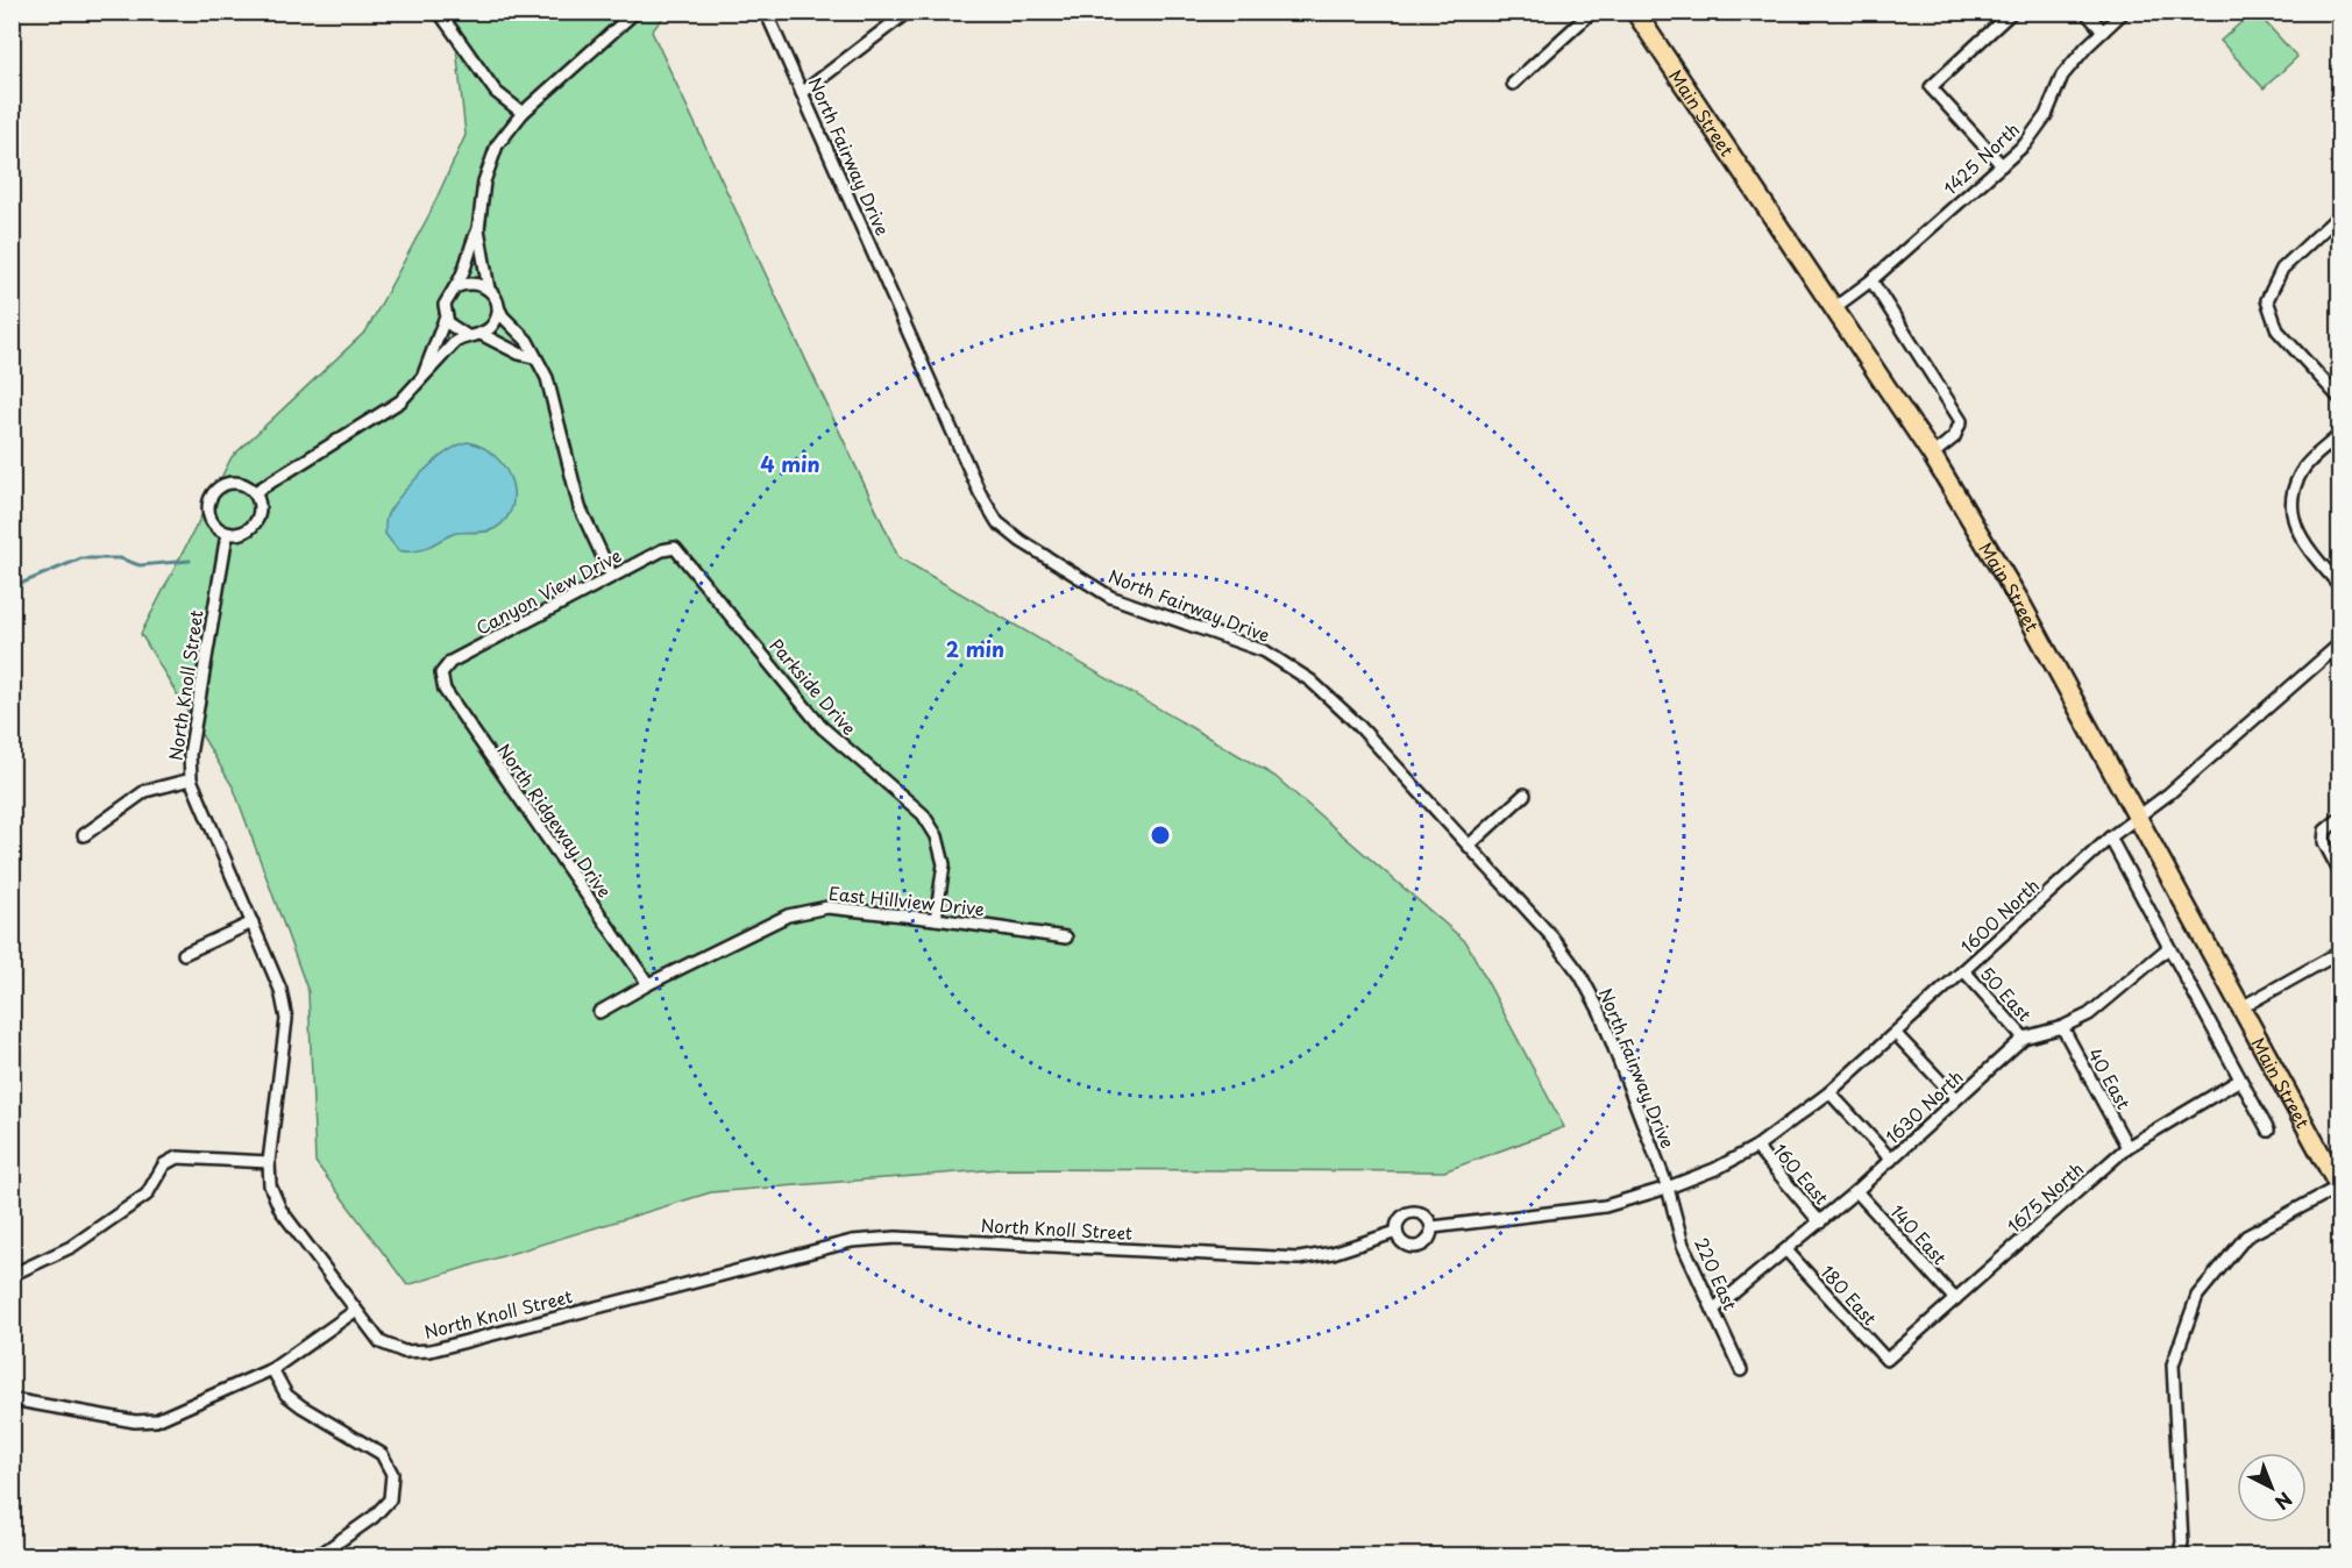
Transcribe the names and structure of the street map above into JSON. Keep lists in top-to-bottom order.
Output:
{
  "streets": {
    "main road": ["Main Street"],
    "street": [
      "North Fairway Drive",
      "1425 North",
      "Canyon View Drive",
      "North Knoll Street",
      "Parkside Drive",
      "North Ridgeway Drive",
      "East Hillview Drive",
      "1600 North",
      "50 East",
      "40 East",
      "1630 North",
      "160 East",
      "1675 North",
      "140 East",
      "220 East",
      "180 East"
    ]
  },
  "crossings": [
    ["Main Street", "1425 North"],
    ["Main Street", "1600 North"],
    ["North Fairway Drive", "1600 North"],
    ["North Fairway Drive", "220 East"],
    ["Canyon View Drive", "Parkside Drive"],
    ["Canyon View Drive", "North Ridgeway Drive"],
    ["Parkside Drive", "East Hillview Drive"],
    ["North Ridgeway Drive", "East Hillview Drive"],
    ["1600 North", "50 East"],
    ["1600 North", "160 East"],
    ["1600 North", "220 East"],
    ["50 East", "1630 North"],
    ["40 East", "1630 North"],
    ["40 East", "1675 North"],
    ["1630 North", "160 East"],
    ["1630 North", "140 East"],
    ["1630 North", "220 East"],
    ["1630 North", "180 East"],
    ["1675 North", "140 East"],
    ["1675 North", "180 East"]
  ],
  "north": "bottom right",
  "rings": ["4 min", "2 min"]
}
